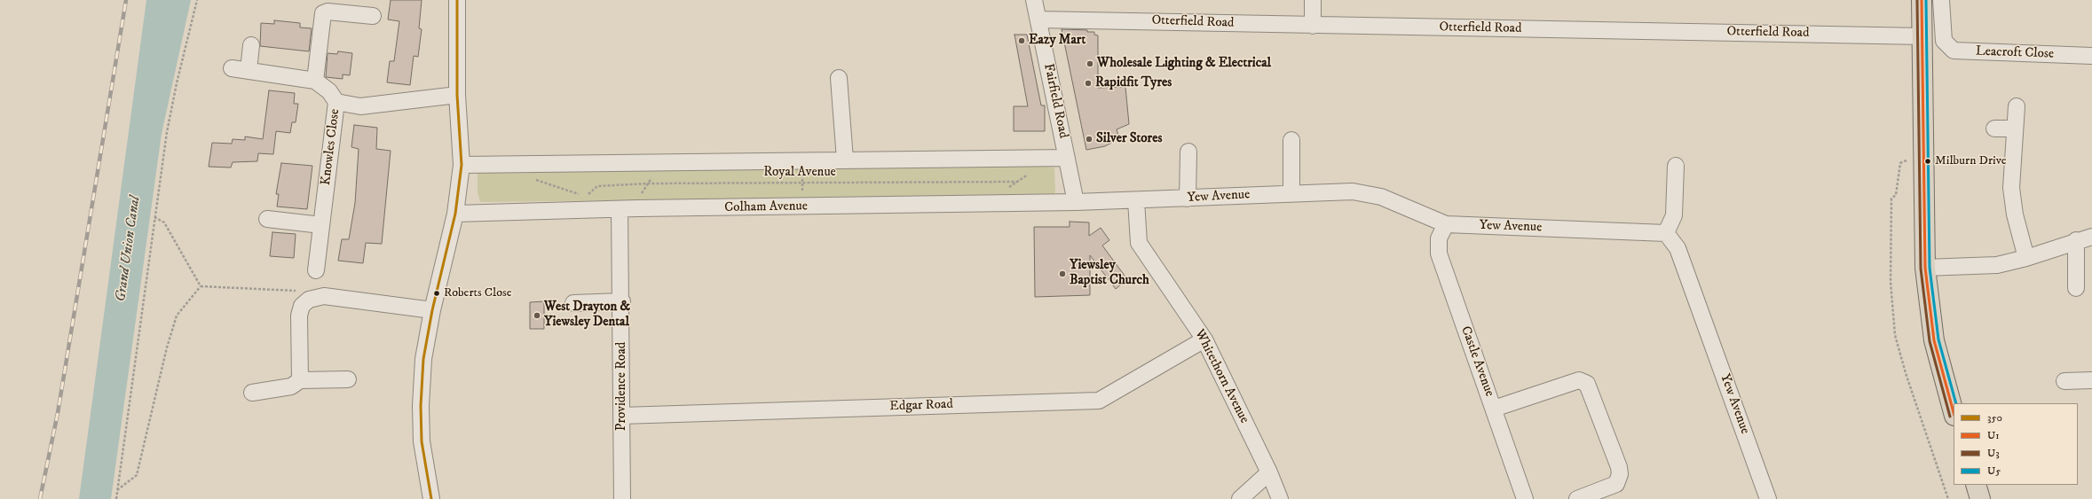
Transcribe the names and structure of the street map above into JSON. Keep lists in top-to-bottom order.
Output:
{
  "streets": {
    "street": [
      "Otterfield Road",
      "Leacroft Close",
      "Fairfield Road",
      "Knowles Close",
      "Yew Avenue",
      "Colham Avenue",
      "Castle Avenue",
      "Whitethorn Avenue",
      "Providence Road",
      "Edgar Road"
    ],
    "path": ["Royal Avenue"]
  },
  "crossings": [
    ["Otterfield Road", "Fairfield Road"],
    ["Fairfield Road", "Yew Avenue"],
    ["Fairfield Road", "Colham Avenue"],
    ["Royal Avenue", "Colham Avenue"],
    ["Yew Avenue", "Colham Avenue"],
    ["Yew Avenue", "Castle Avenue"],
    ["Yew Avenue", "Whitethorn Avenue"],
    ["Colham Avenue", "Providence Road"],
    ["Whitethorn Avenue", "Edgar Road"],
    ["Providence Road", "Edgar Road"]
  ],
  "water": ["Grand Union Canal"],
  "places": [
    "Eazy Mart",
    "Wholesale Lighting & Electrical",
    "Rapidfit Tyres",
    "Silver Stores",
    "Milburn Drive",
    "Yiewsley Baptist Church",
    "Roberts Close",
    "West Drayton & Yiewsley Dental"
  ],
  "lines": [
    "transit line 350",
    "transit line U1",
    "transit line U3",
    "transit line U5"
  ],
  "legend": [
    "350",
    "U1",
    "U3",
    "U5"
  ]
}
